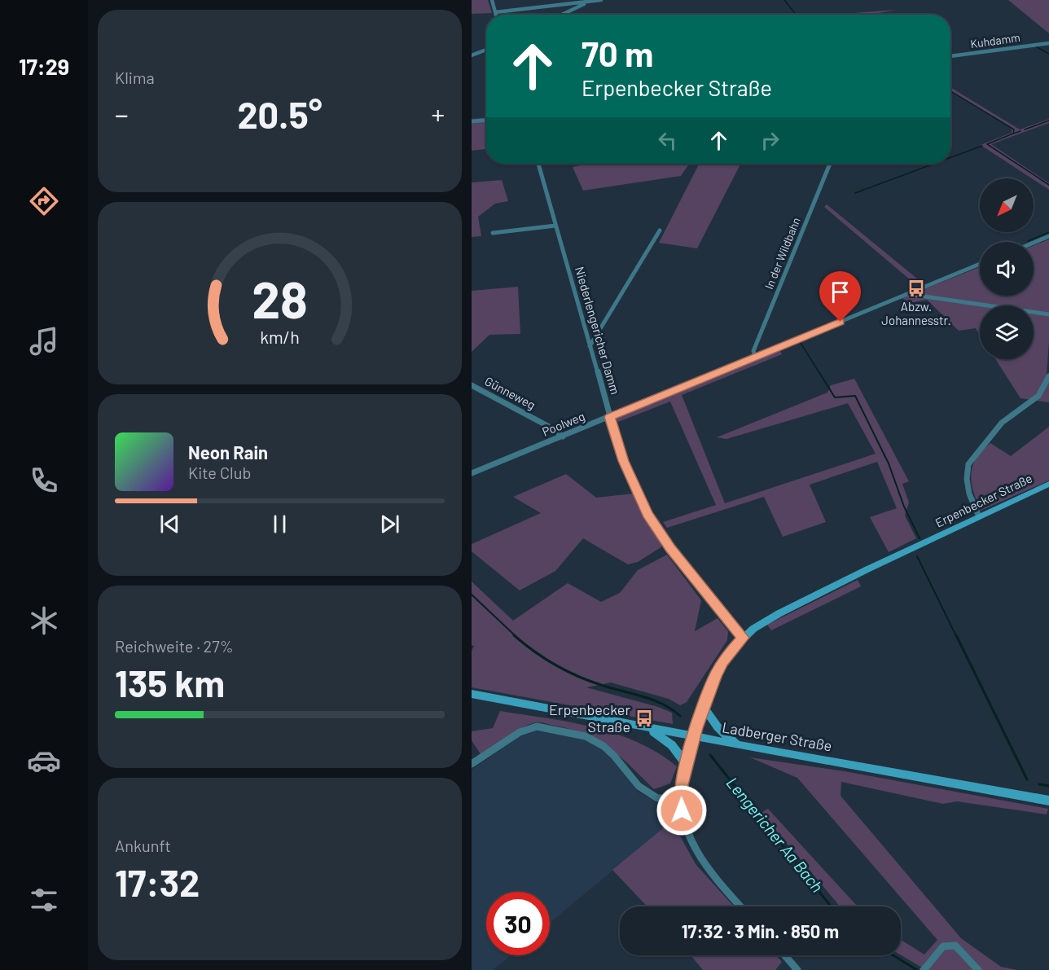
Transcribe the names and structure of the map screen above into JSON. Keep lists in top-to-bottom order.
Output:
{
  "streets": {
    "main road": ["Erpenbecker Straße", "Ladberger Straße"],
    "street": [
      "Kuhdamm",
      "In der Wildbahn",
      "Niederlengericher Damm",
      "Günneweg",
      "Poolweg"
    ]
  },
  "crossings": [
    ["In der Wildbahn", "Poolweg"],
    ["Niederlengericher Damm", "Poolweg"],
    ["Niederlengericher Damm", "Erpenbecker Straße"],
    ["Günneweg", "Poolweg"],
    ["Erpenbecker Straße", "Ladberger Straße"]
  ],
  "water": ["Lengericher Aa Bach"],
  "places": {
    "bus stop": ["Abzw. Johannesstr.", "Erpenbecker Straße"]
  },
  "north": "bottom left",
  "page": {
    "tabs": "17:29",
    "tile": [
      "Klima",
      ["Reichweite · 27%", "135 km"],
      ["Ankunft", "17:32"]
    ],
    "turn": ["70 m", "Erpenbecker Straße"],
    "heat": ["−", "20.5°", "+"],
    "song": ["Neon Rain", "Kite Club"],
    "limit": "30",
    "trip": "17:32 · 3 Min. · 850 m",
    "gauge": ["28", "km/h"]
  }
}
